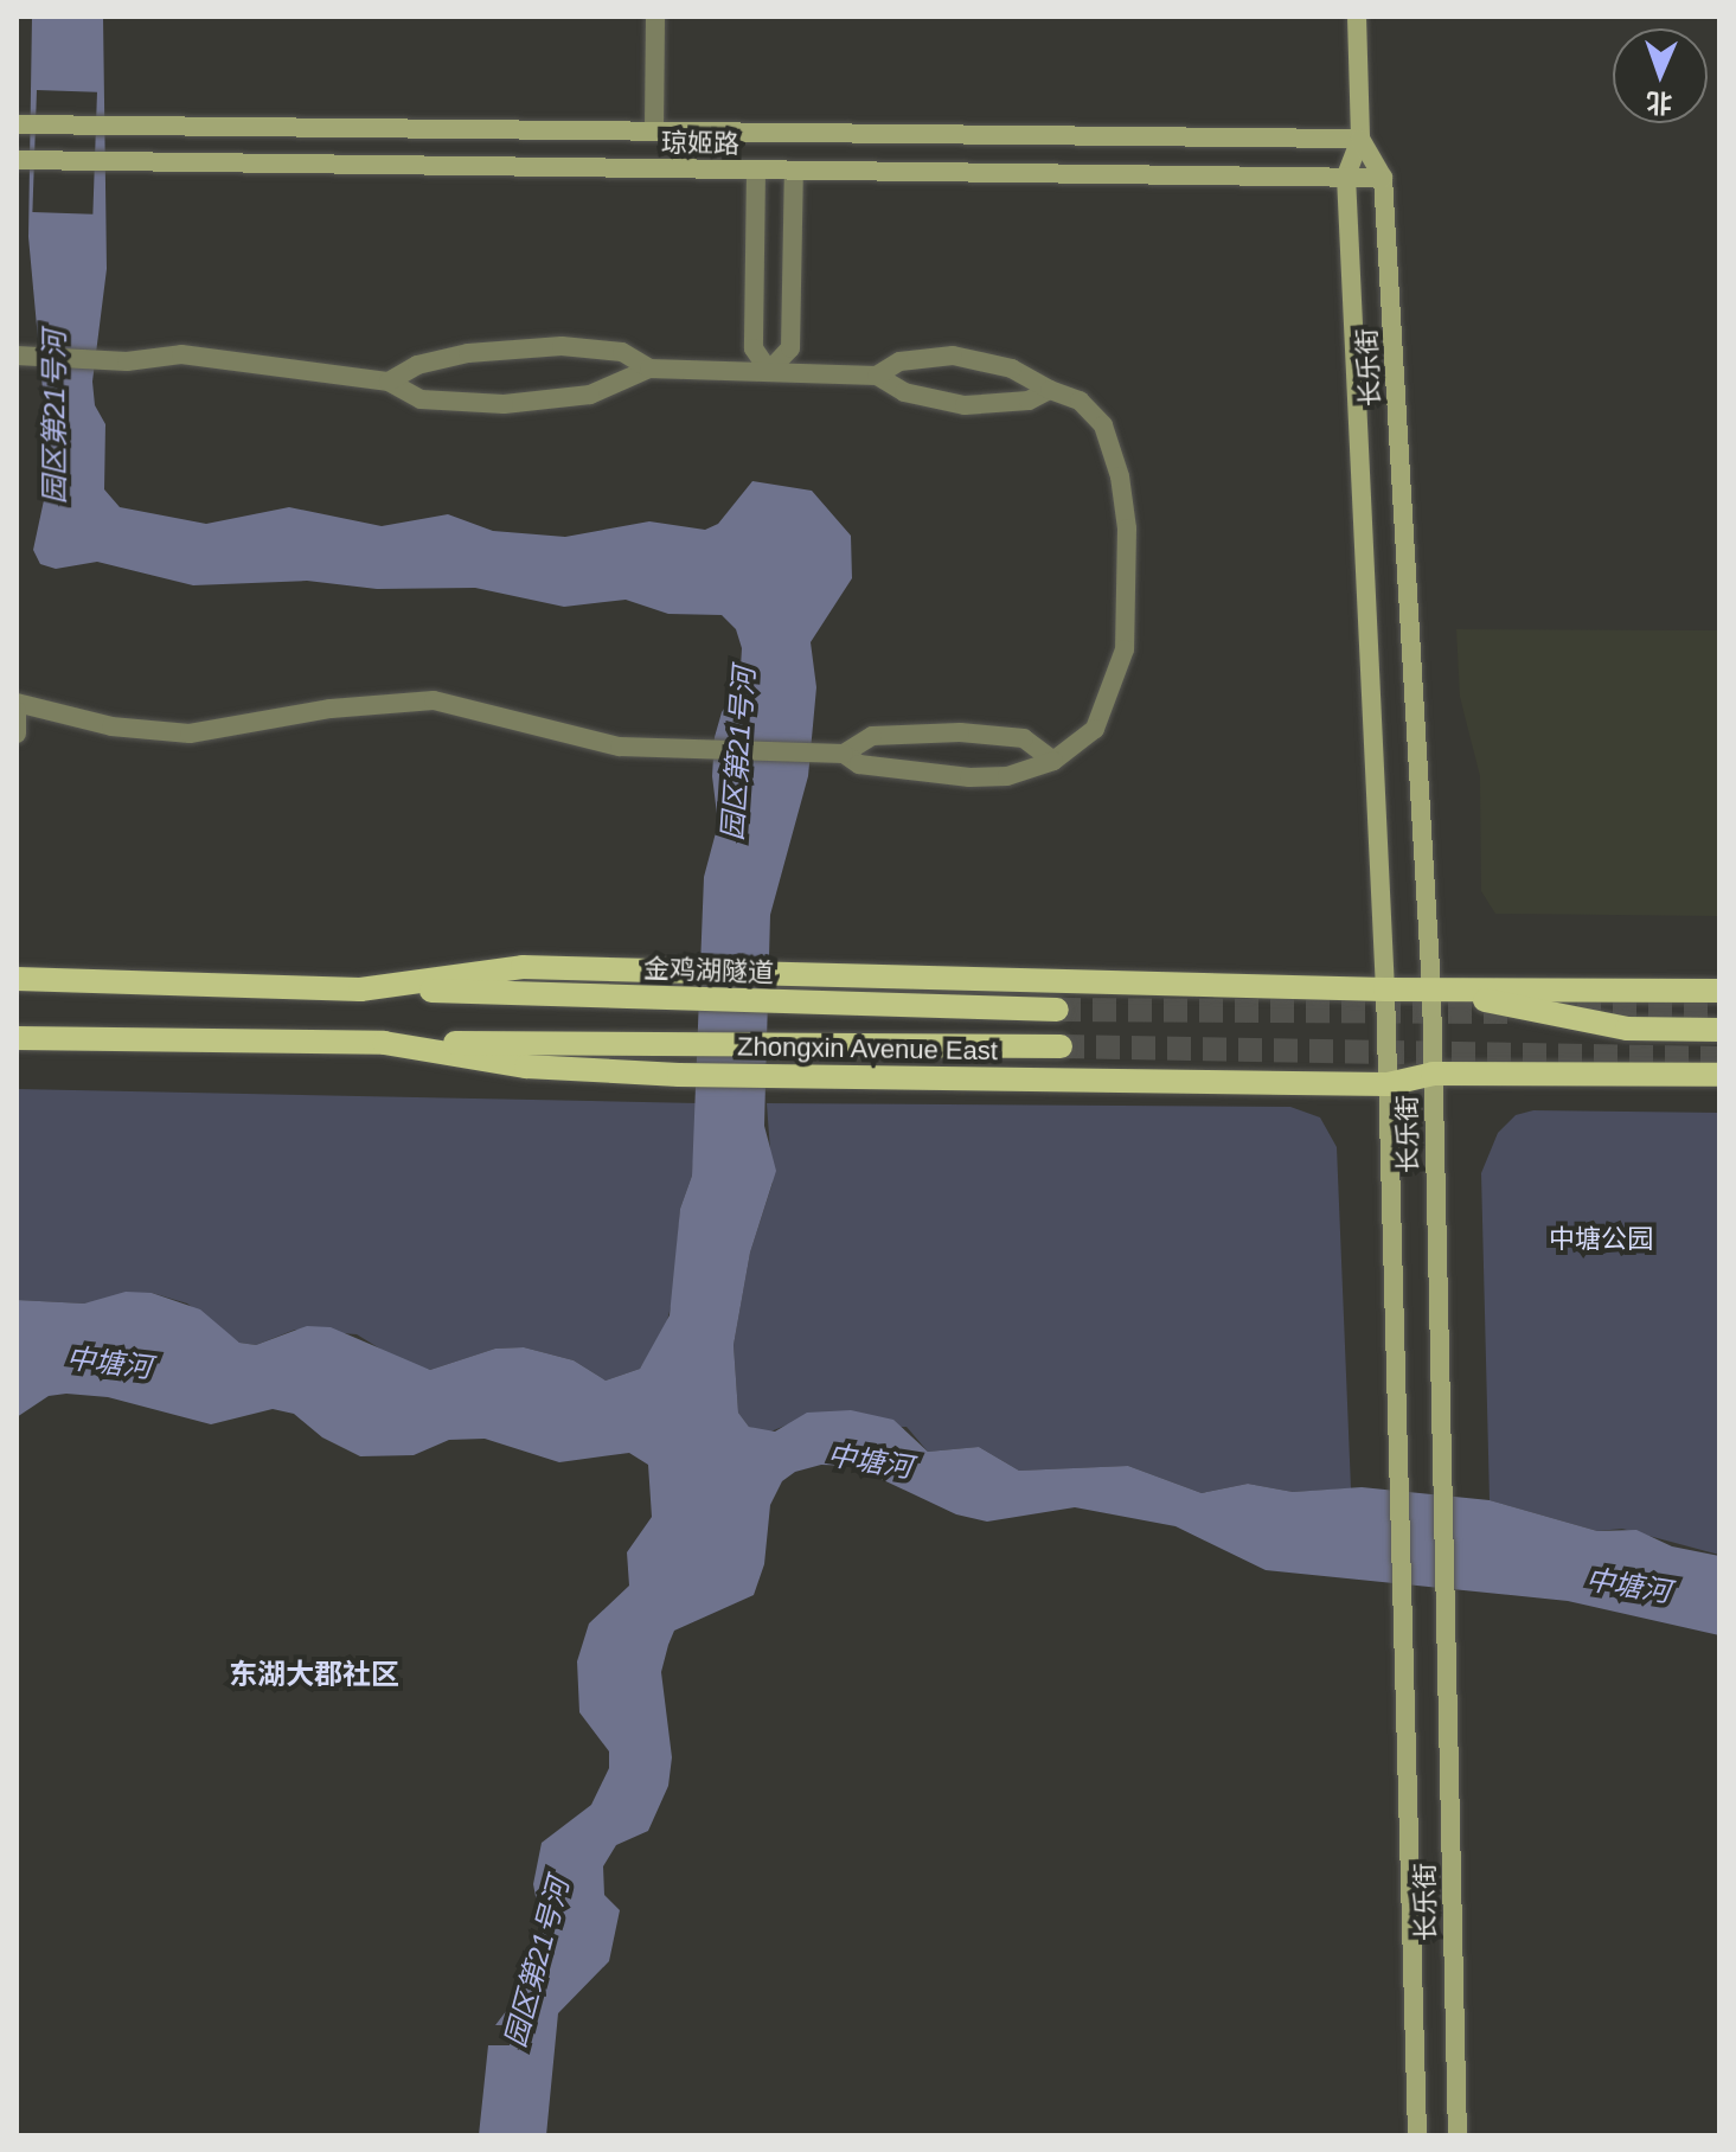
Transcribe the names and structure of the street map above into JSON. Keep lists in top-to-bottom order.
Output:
{
  "streets": {
    "main road": [
      "琼姬路",
      "长乐街",
      "金鸡湖隧道",
      "Zhongxin Avenue East"
    ]
  },
  "crossings": [
    ["琼姬路", "长乐街"],
    ["长乐街", "Zhongxin Avenue East"]
  ],
  "districts": ["东湖大郡社区"],
  "water": ["园区第21号河", "中塘河"],
  "parks": ["中塘公园"],
  "north": "bottom"
}
